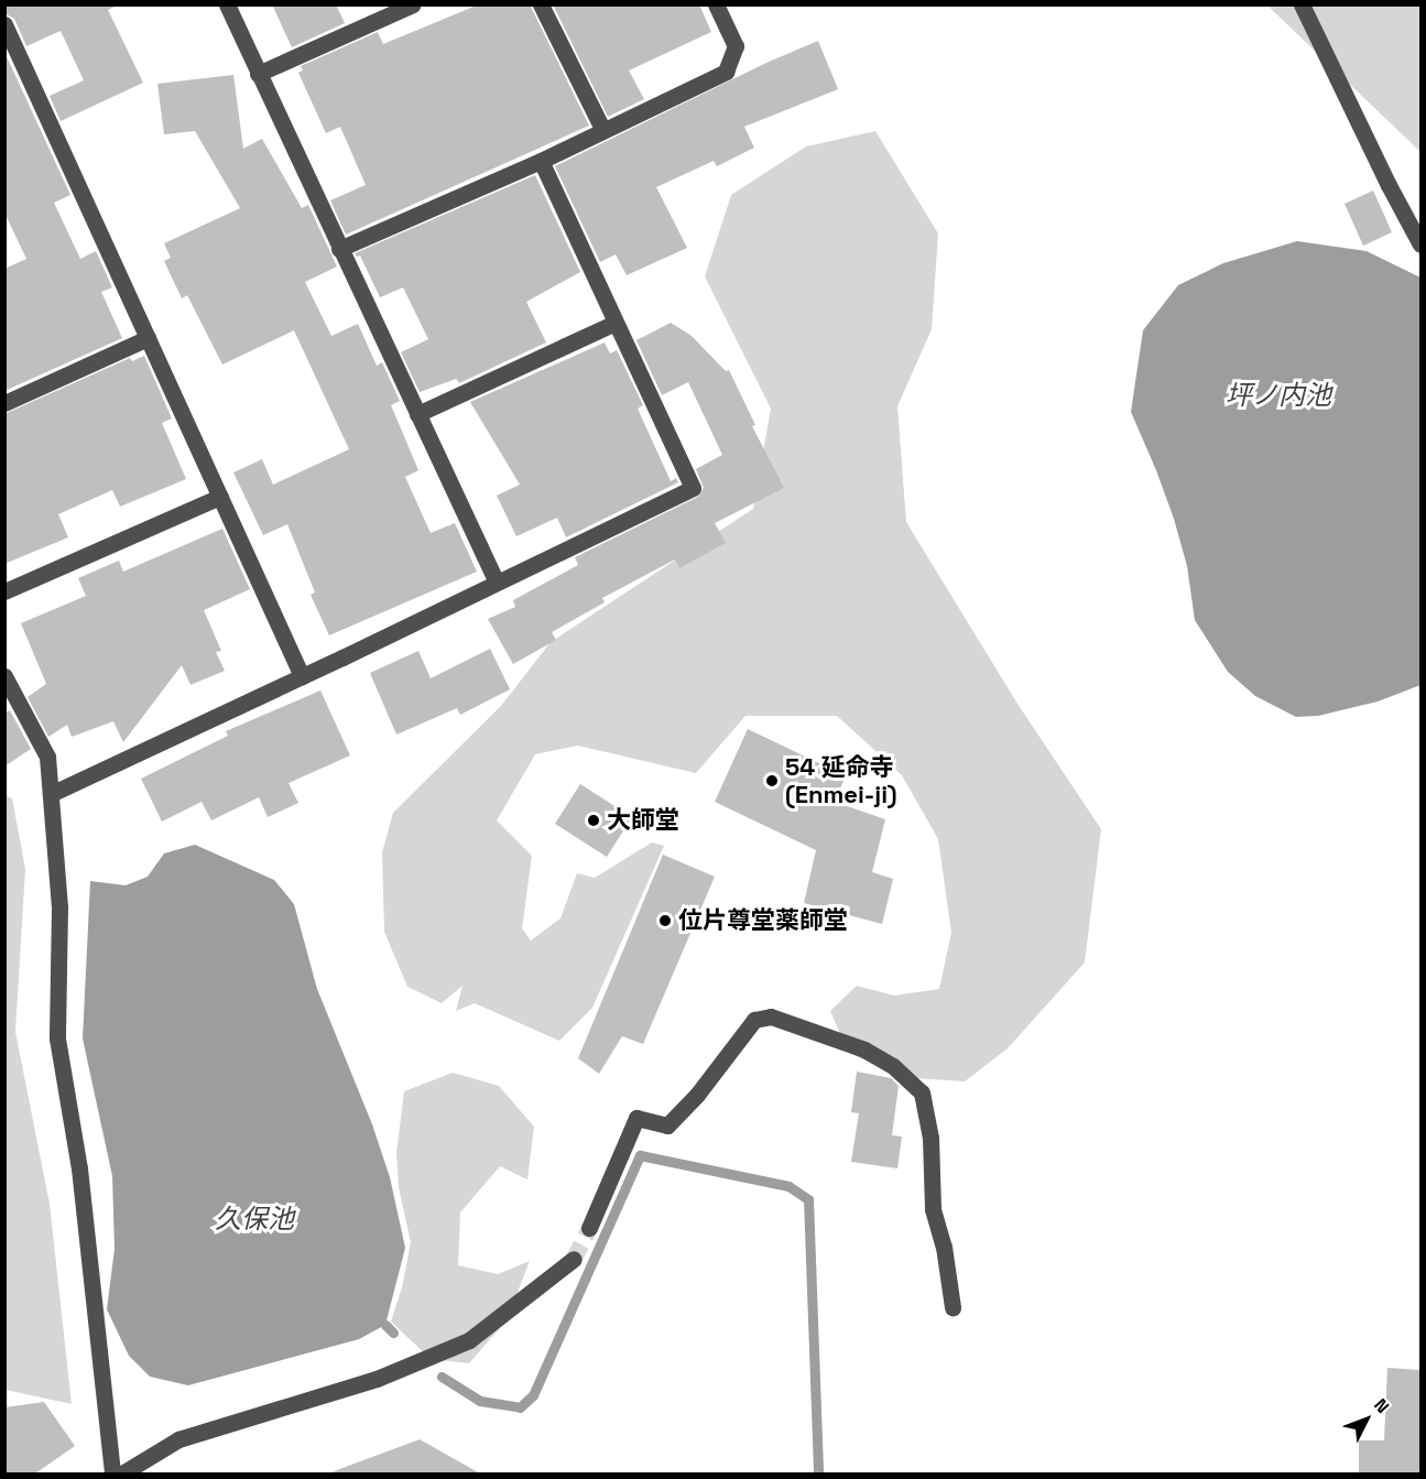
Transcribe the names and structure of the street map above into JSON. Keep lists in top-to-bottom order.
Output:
{
  "water": ["坪ノ内池", "久保池"],
  "places": ["54 延命寺 (Enmei-ji)", "大師堂", "位片尊堂薬師堂"],
  "north": "top right"
}
